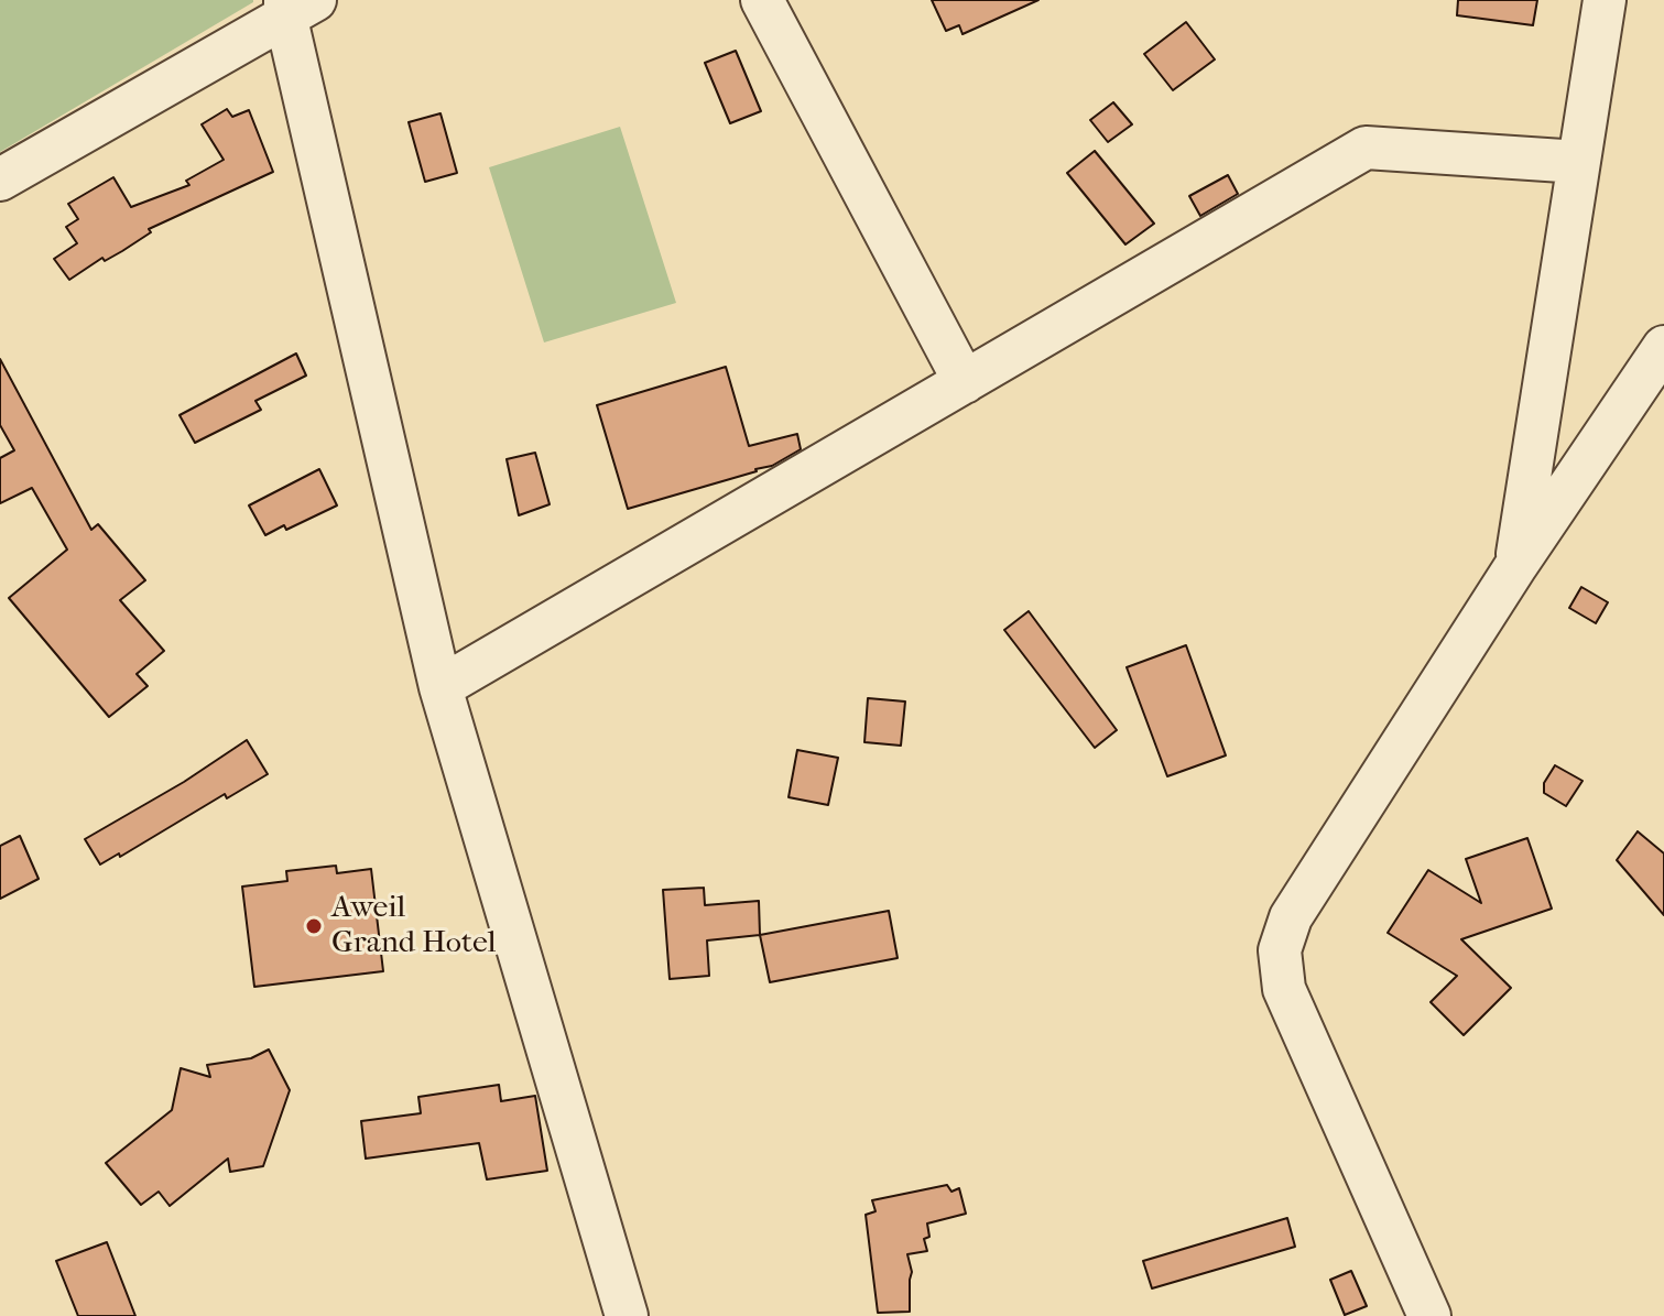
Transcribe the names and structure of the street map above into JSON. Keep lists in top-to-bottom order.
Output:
{
  "places": ["Aweil Grand Hotel"]
}
